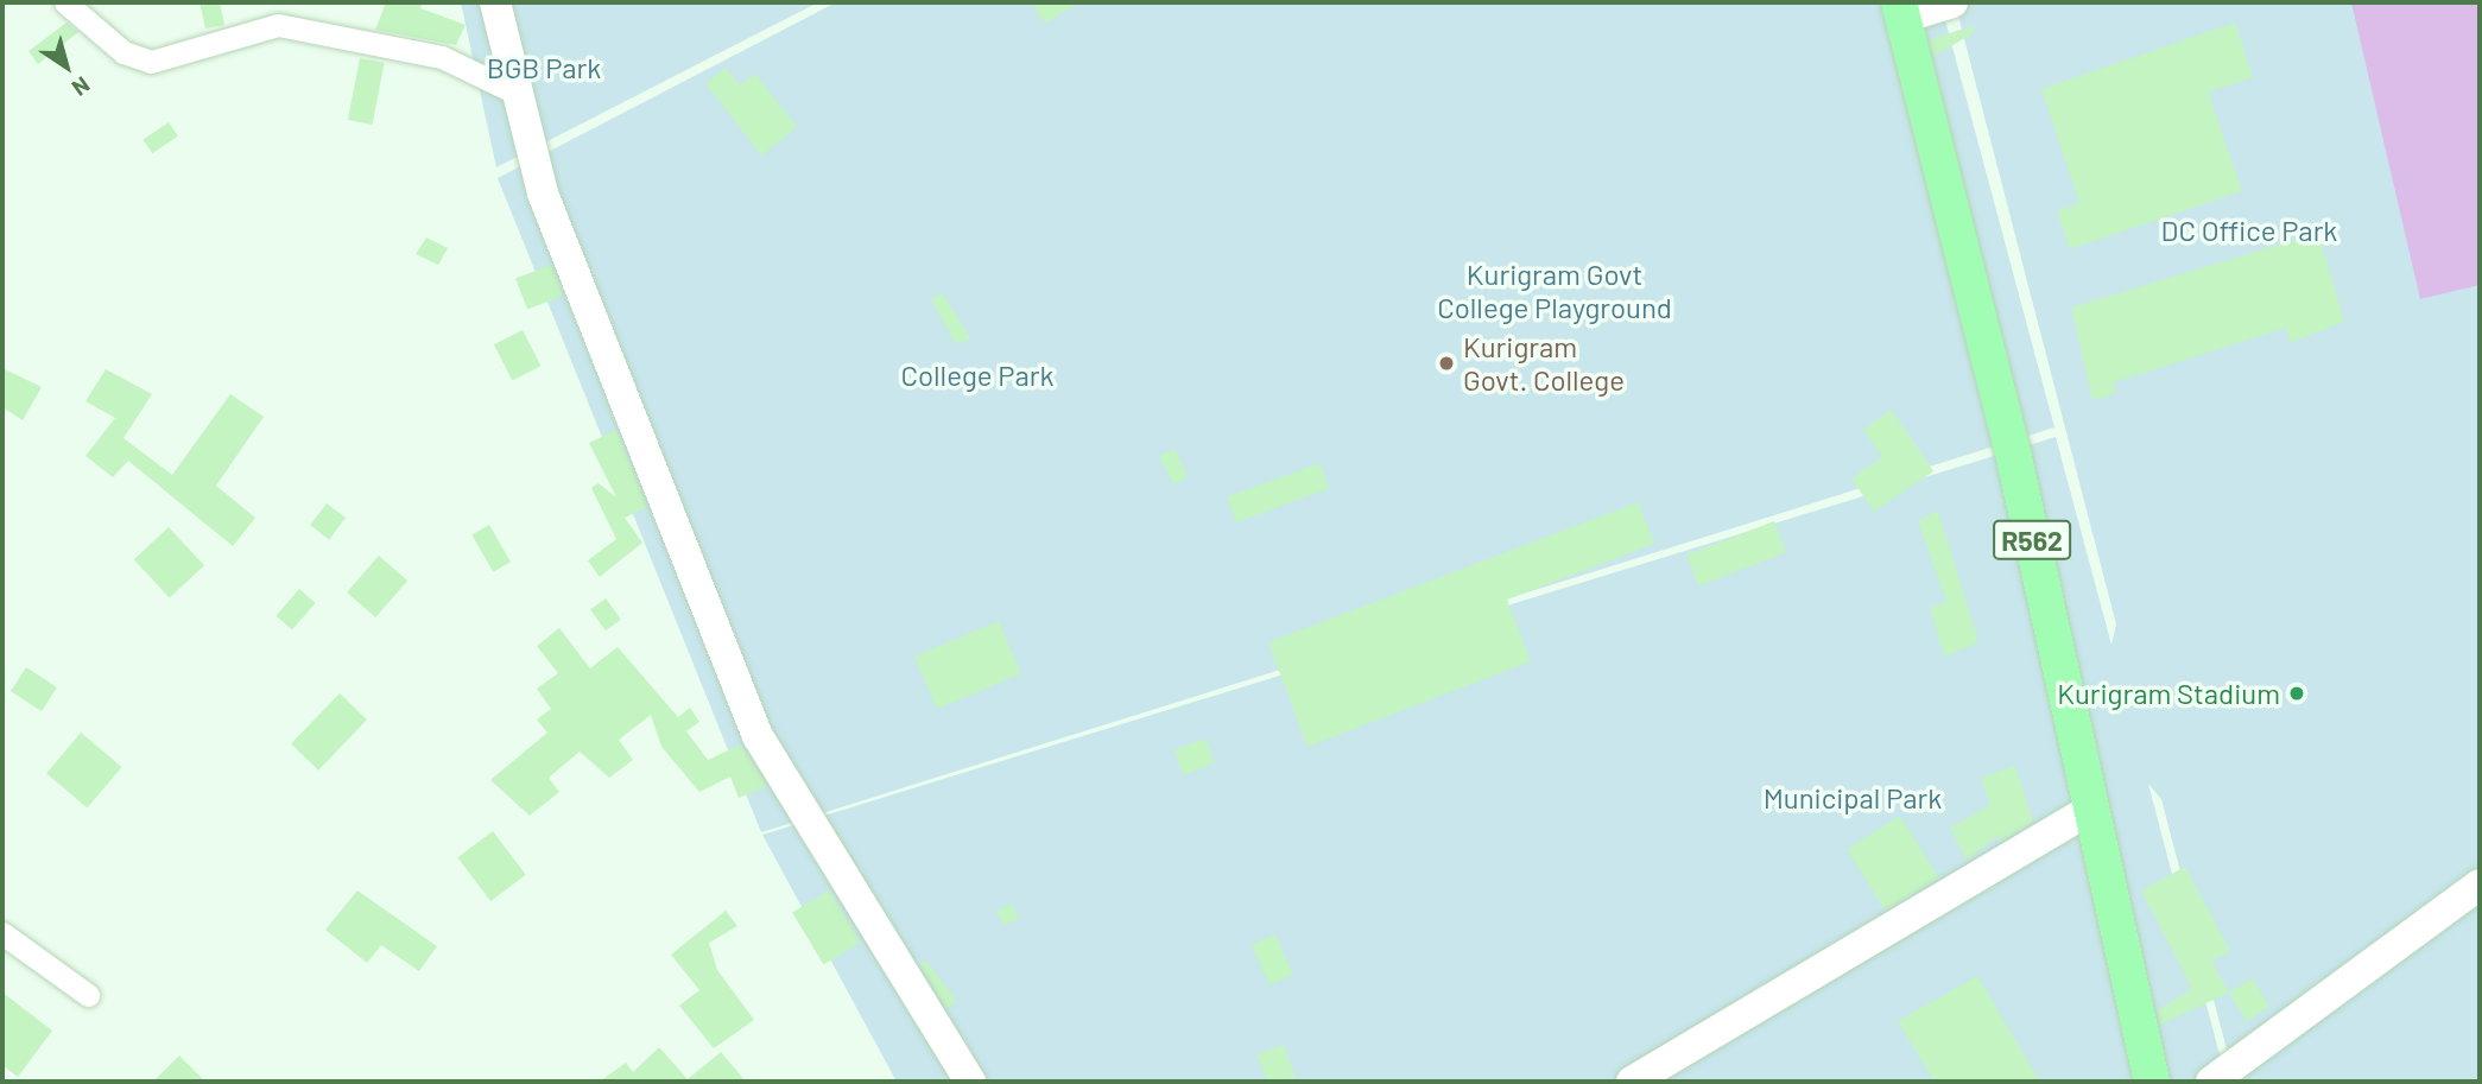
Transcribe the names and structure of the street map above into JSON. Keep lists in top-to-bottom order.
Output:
{
  "streets": {
    "main road": ["R562"]
  },
  "parks": [
    "BGB Park",
    "DC Office Park",
    "Kurigram Govt College Playground",
    "College Park",
    "Municipal Park"
  ],
  "places": ["Kurigram Govt. College", "Kurigram Stadium"],
  "north": "bottom right"
}
